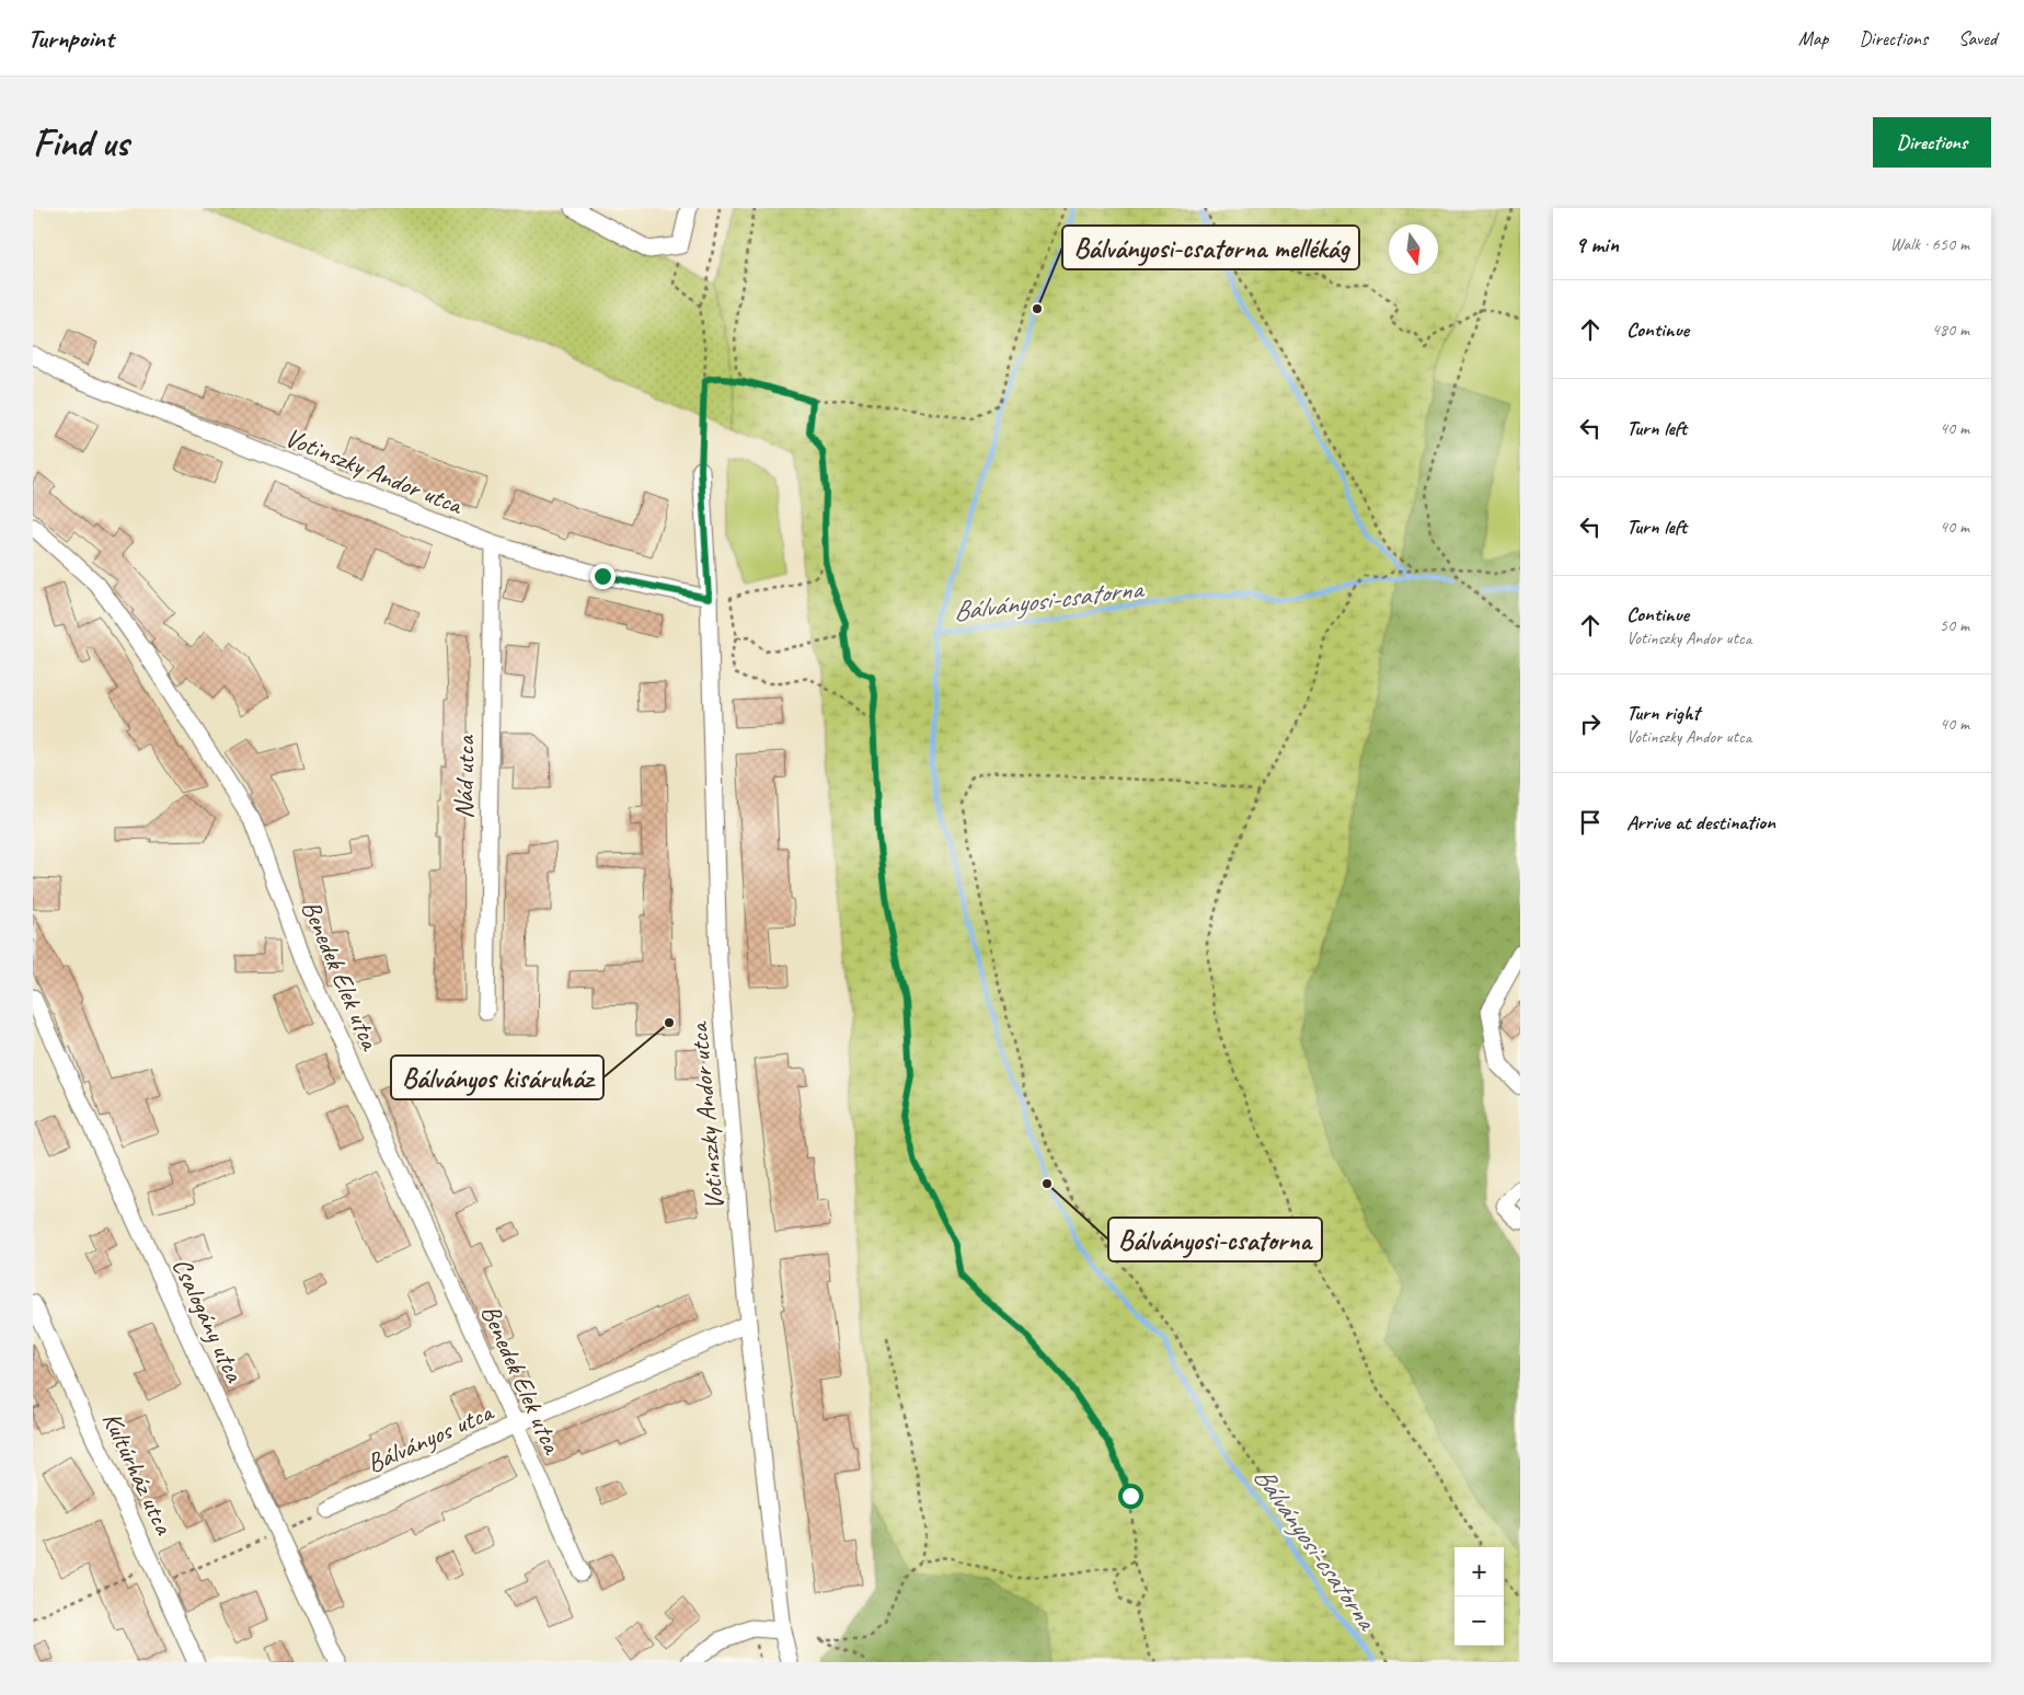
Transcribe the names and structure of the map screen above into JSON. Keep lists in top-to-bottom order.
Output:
{
  "streets": {
    "street": [
      "Votinszky Andor utca",
      "Nád utca",
      "Benedek Elek utca",
      "Csalogány utca",
      "Bálványos utca",
      "Kultúrház utca"
    ]
  },
  "crossings": [
    ["Votinszky Andor utca", "Nád utca"],
    ["Votinszky Andor utca", "Bálványos utca"],
    ["Benedek Elek utca", "Bálványos utca"]
  ],
  "water": ["Bálványosi-csatorna"],
  "places": ["Bálványosi-csatorna mellékág", "Bálványos kisáruház", "Bálványosi-csatorna"],
  "north": "bottom",
  "page": {
    "header": "Turnpoint",
    "nav": ["Map", "Directions", "Saved"],
    "buttons": "Directions",
    "title": "Find us",
    "heading": ["9 min", "Walk · 650 m"],
    "list": [
      ["Continue", "480 m"],
      ["Turn left", "40 m"],
      ["Turn left", "40 m"],
      ["Continue", "Votinszky Andor utca", "50 m"],
      ["Turn right", "Votinszky Andor utca", "40 m"],
      "Arrive at destination"
    ],
    "map_buttons": ["+", "−"]
  }
}
